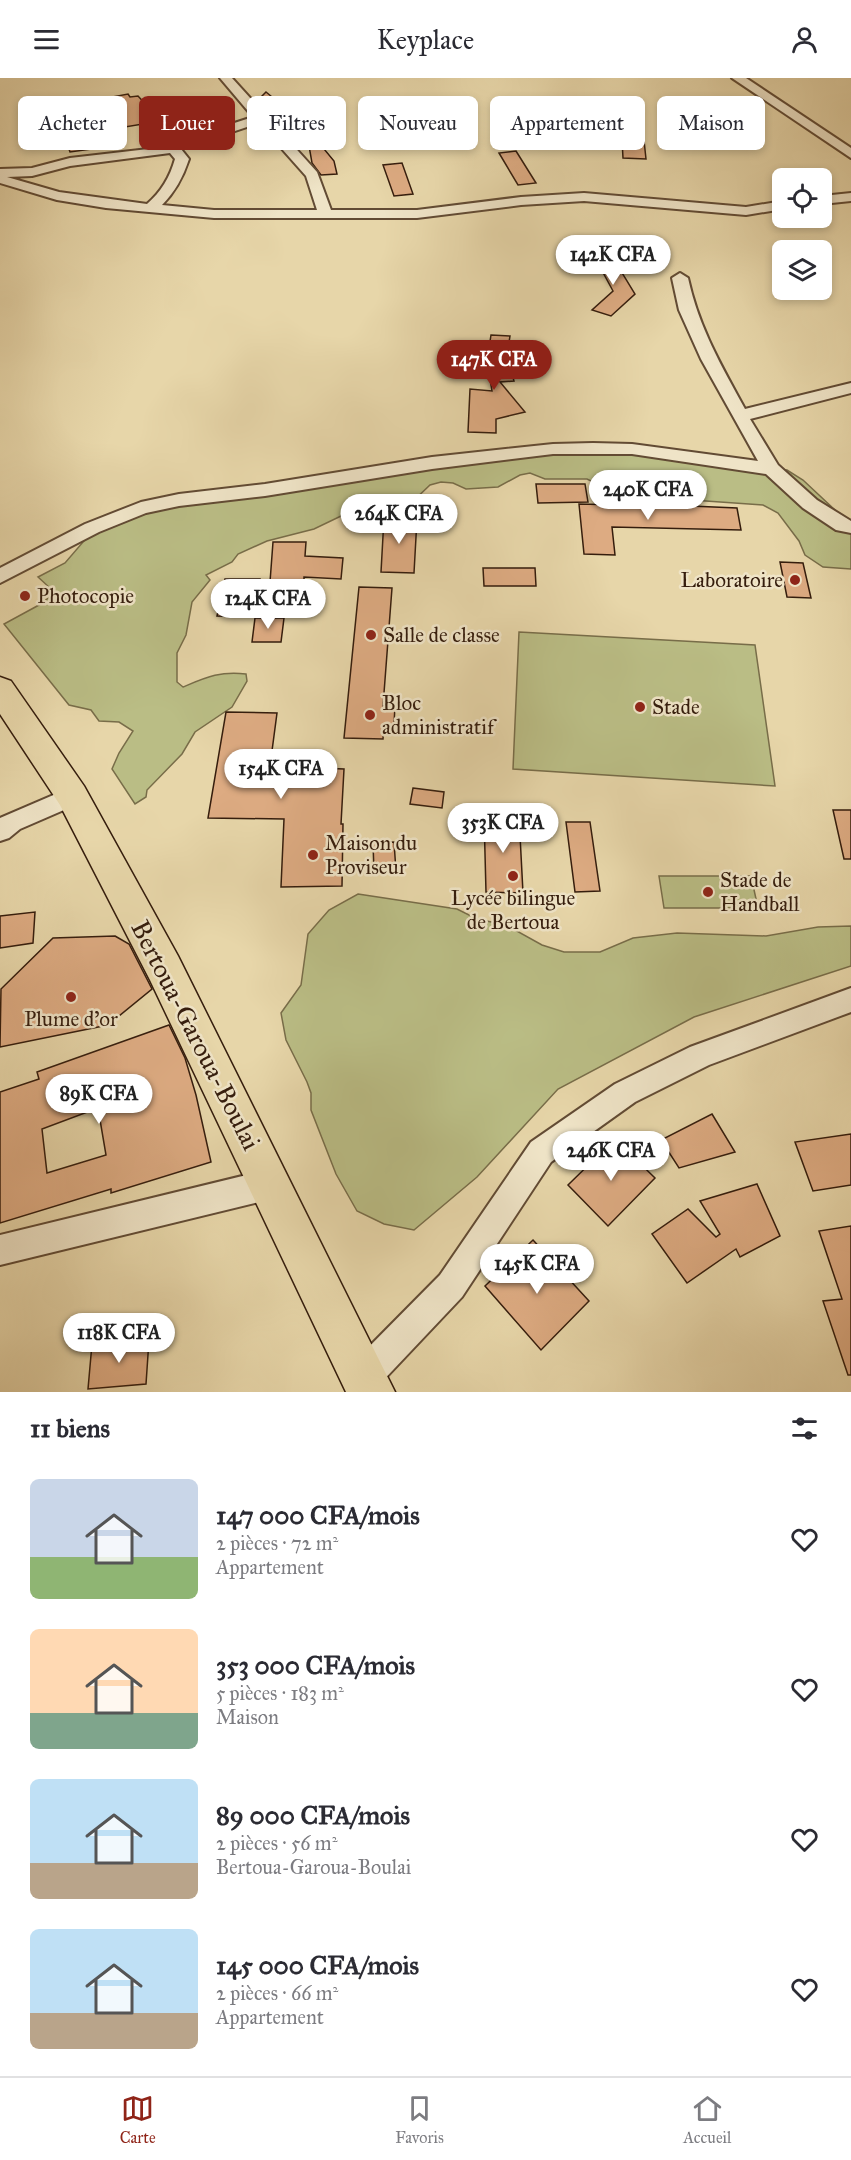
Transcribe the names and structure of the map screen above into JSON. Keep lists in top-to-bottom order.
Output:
{
  "streets": {
    "highway": ["Bertoua-Garoua-Boulai"]
  },
  "places": [
    "Laboratoire",
    "Photocopie",
    "Salle de classe",
    "Stade",
    "Bloc administratif",
    "Maison du Proviseur",
    "Lycée bilingue de Bertoua",
    "Stade de Handball",
    "Plume d'or"
  ],
  "page": {
    "header": "Keyplace",
    "chip": [
      "Acheter",
      "Louer",
      "Filtres",
      "Nouveau",
      "Appartement",
      "Maison"
    ],
    "price": [
      "142K CFA",
      "147K CFA",
      "240K CFA",
      "264K CFA",
      "124K CFA",
      "154K CFA",
      "353K CFA",
      "89K CFA",
      "246K CFA",
      "145K CFA",
      "118K CFA"
    ],
    "heading": "11 biens",
    "list": [
      {
        "name": "147 000 CFA/mois",
        "note": "2 pièces · 72 m² · Appartement"
      },
      {
        "name": "353 000 CFA/mois",
        "note": "5 pièces · 183 m² · Maison"
      },
      {
        "name": "89 000 CFA/mois",
        "note": "2 pièces · 56 m² · Bertoua-Garoua-Boulai"
      },
      {
        "name": "145 000 CFA/mois",
        "note": "2 pièces · 66 m² · Appartement"
      }
    ],
    "tabs": ["Carte", "Favoris", "Accueil"]
  }
}
